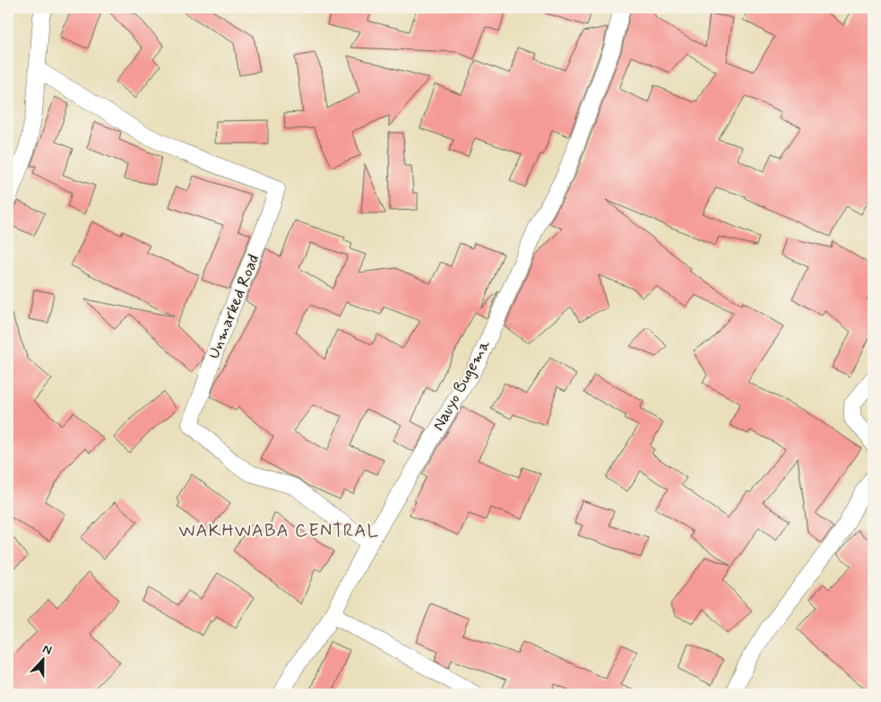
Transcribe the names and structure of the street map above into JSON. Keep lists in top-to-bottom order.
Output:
{
  "streets": {
    "street": ["Unmarked Road", "Nauyo Bugema"]
  },
  "crossings": [
    ["Unmarked Road", "Nauyo Bugema"]
  ],
  "districts": ["WAKHWABA CENTRAL"],
  "north": "top"
}
